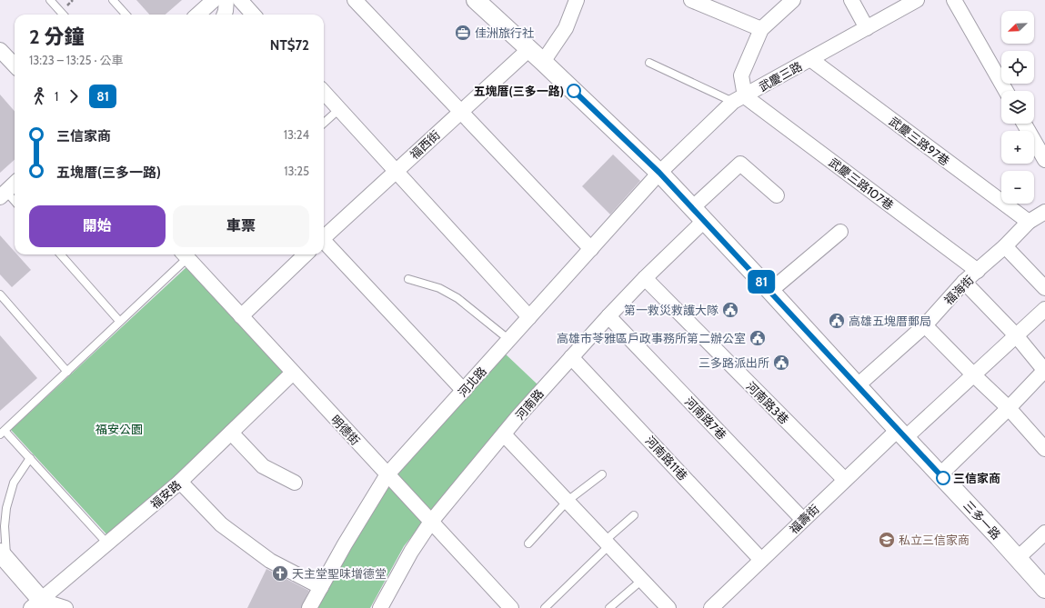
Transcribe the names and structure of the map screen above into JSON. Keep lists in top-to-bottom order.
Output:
{
  "streets": {
    "street": [
      "武慶三路",
      "武慶三路97巷",
      "福西街",
      "武慶三路107巷",
      "福海街",
      "河北路",
      "河南路3巷",
      "河南路",
      "河南路7巷",
      "明德街",
      "河南路11巷",
      "福安路",
      "福壽街",
      "三多一路"
    ]
  },
  "crossings": [
    ["武慶三路", "武慶三路97巷"],
    ["武慶三路", "武慶三路107巷"],
    ["武慶三路", "河北路"],
    ["武慶三路", "三多一路"],
    ["武慶三路97巷", "福海街"],
    ["福西街", "三多一路"],
    ["武慶三路107巷", "福海街"],
    ["福海街", "三多一路"],
    ["河北路", "明德街"],
    ["河北路", "三多一路"],
    ["河南路3巷", "河南路"],
    ["河南路3巷", "福壽街"],
    ["河南路", "河南路7巷"],
    ["河南路", "明德街"],
    ["河南路", "河南路11巷"],
    ["河南路", "三多一路"],
    ["河南路7巷", "福壽街"],
    ["明德街", "福安路"],
    ["河南路11巷", "福壽街"],
    ["福壽街", "三多一路"]
  ],
  "parks": ["福安公園"],
  "places": {
    "office": ["佳洲旅行社"],
    "other": ["五塊厝(三多一路)", "三信家商"],
    "public building": [
      "第一救災救護大隊",
      "高雄五塊厝郵局",
      "高雄市苓雅區戶政事務所第二辦公室",
      "三多路派出所"
    ],
    "school or university": ["私立三信家商"],
    "church": ["天主堂聖味增德堂"]
  },
  "lines": ["bus line 81"],
  "north": "bottom left",
  "page": {
    "on_map": "81",
    "map_buttons": ["+", "−"],
    "heading": ["2 分鐘", "13:23 – 13:25 · 公車", "NT$72"],
    "legs": ["1", "81"],
    "list": [
      {
        "name": "三信家商",
        "value": "13:24"
      },
      {
        "name": "五塊厝(三多一路)",
        "value": "13:25"
      }
    ],
    "buttons": ["開始", "車票"]
  }
}
